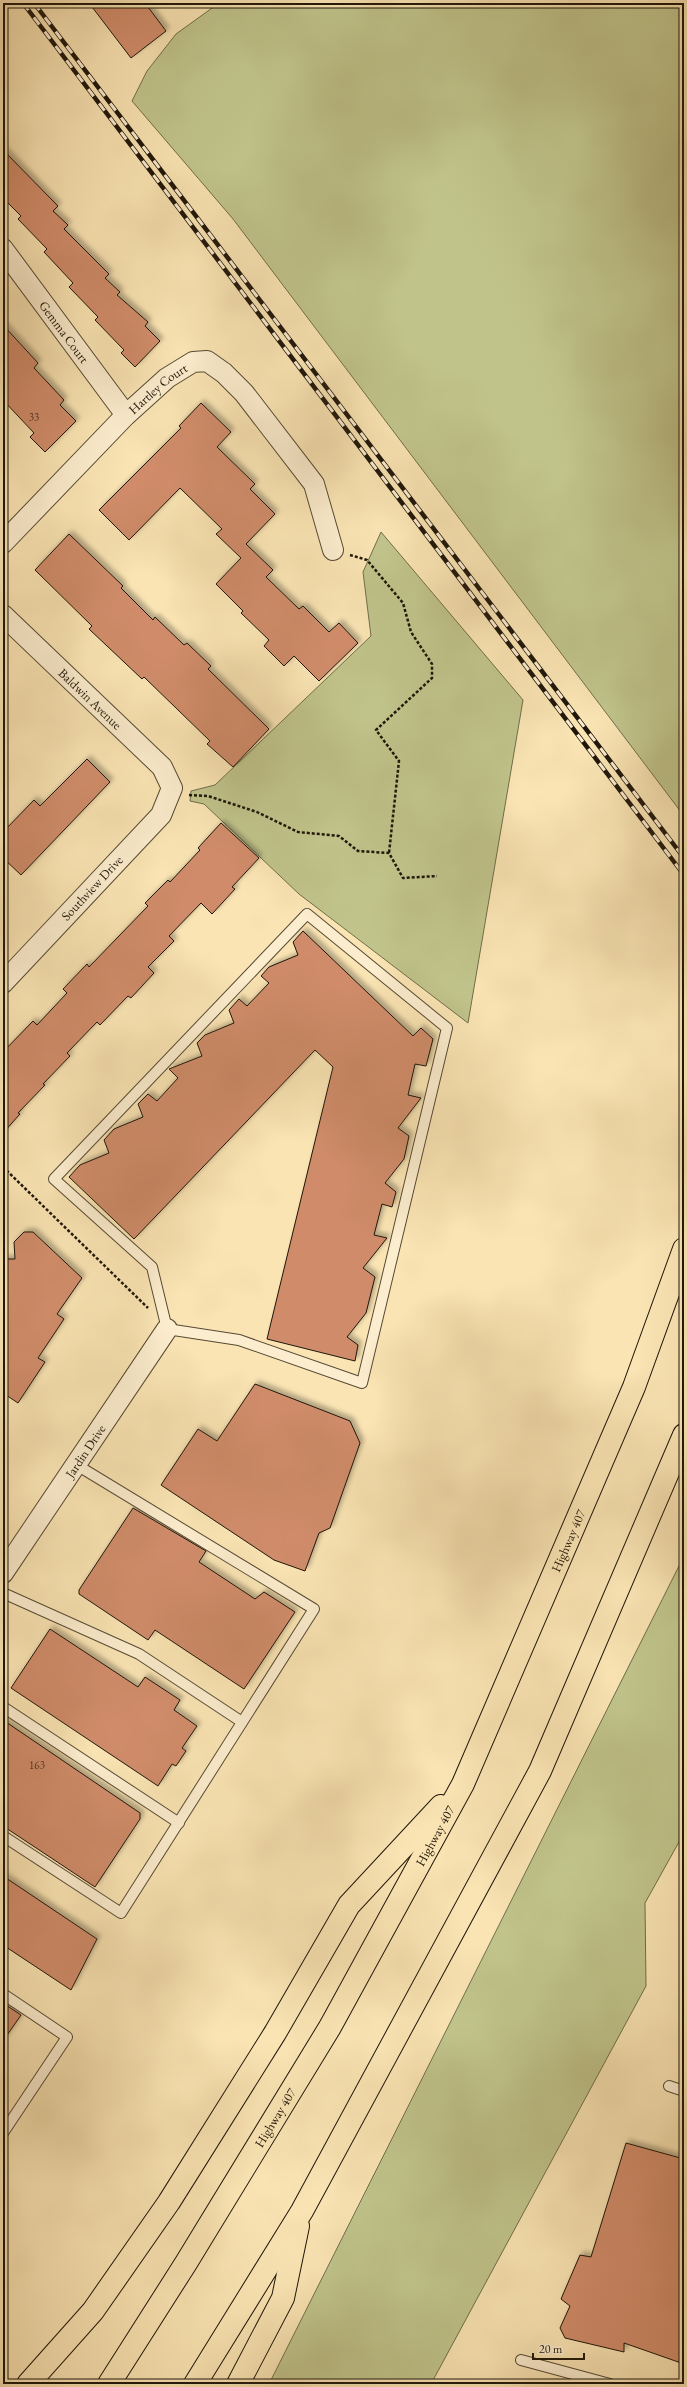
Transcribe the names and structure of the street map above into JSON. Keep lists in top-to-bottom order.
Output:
{
  "streets": {
    "highway": ["Highway 407"],
    "street": [
      "Gemma Court",
      "Hartley Court",
      "Baldwin Avenue",
      "Southview Drive",
      "Jardin Drive"
    ]
  },
  "crossings": [
    ["Gemma Court", "Hartley Court"],
    ["Baldwin Avenue", "Southview Drive"]
  ],
  "house_numbers": ["33", "163"],
  "scale_bar": "20 m"
}
